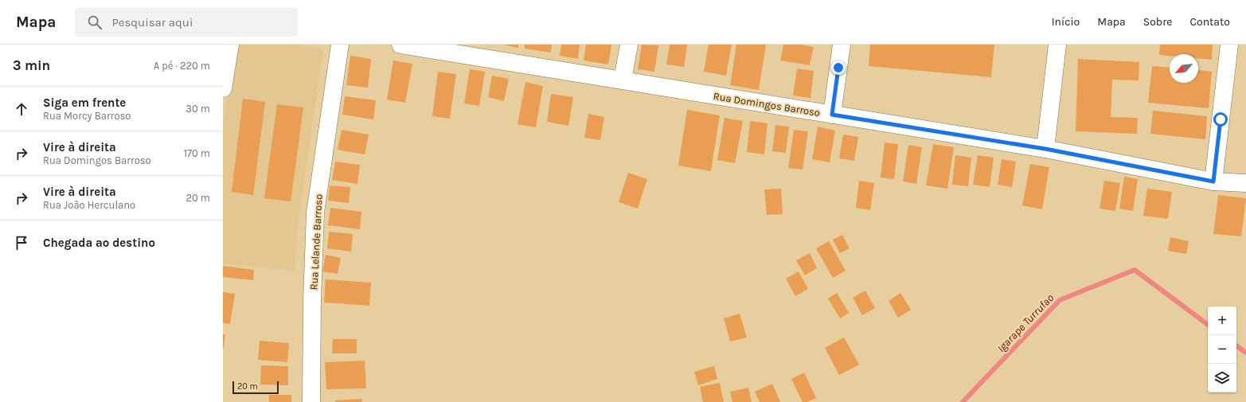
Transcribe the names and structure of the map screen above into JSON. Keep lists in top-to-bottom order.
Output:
{
  "streets": {
    "street": ["Rua Domingos Barroso", "Rua Lelande Barroso"]
  },
  "water": ["Igarape Turrufao"],
  "scale_bar": "20 m",
  "north": "bottom left",
  "page": {
    "header": "Mapa",
    "search": "Pesquisar aqui",
    "nav": [
      "Início",
      "Mapa",
      "Sobre",
      "Contato"
    ],
    "heading": ["3 min", "A pé · 220 m"],
    "list": [
      ["Siga em frente", "Rua Morcy Barroso", "30 m"],
      ["Vire à direita", "Rua Domingos Barroso", "170 m"],
      ["Vire à direita", "Rua João Herculano", "20 m"],
      "Chegada ao destino"
    ],
    "map_buttons": ["+", "−"],
    "scale": "20 m"
  }
}
